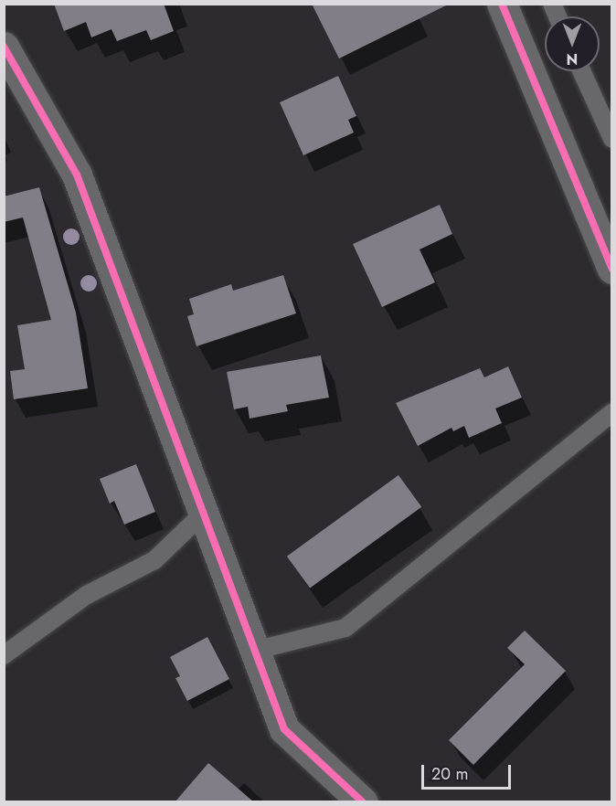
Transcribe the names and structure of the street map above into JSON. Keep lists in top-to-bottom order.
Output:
{
  "scale_bar": "20 m",
  "north": "bottom"
}
